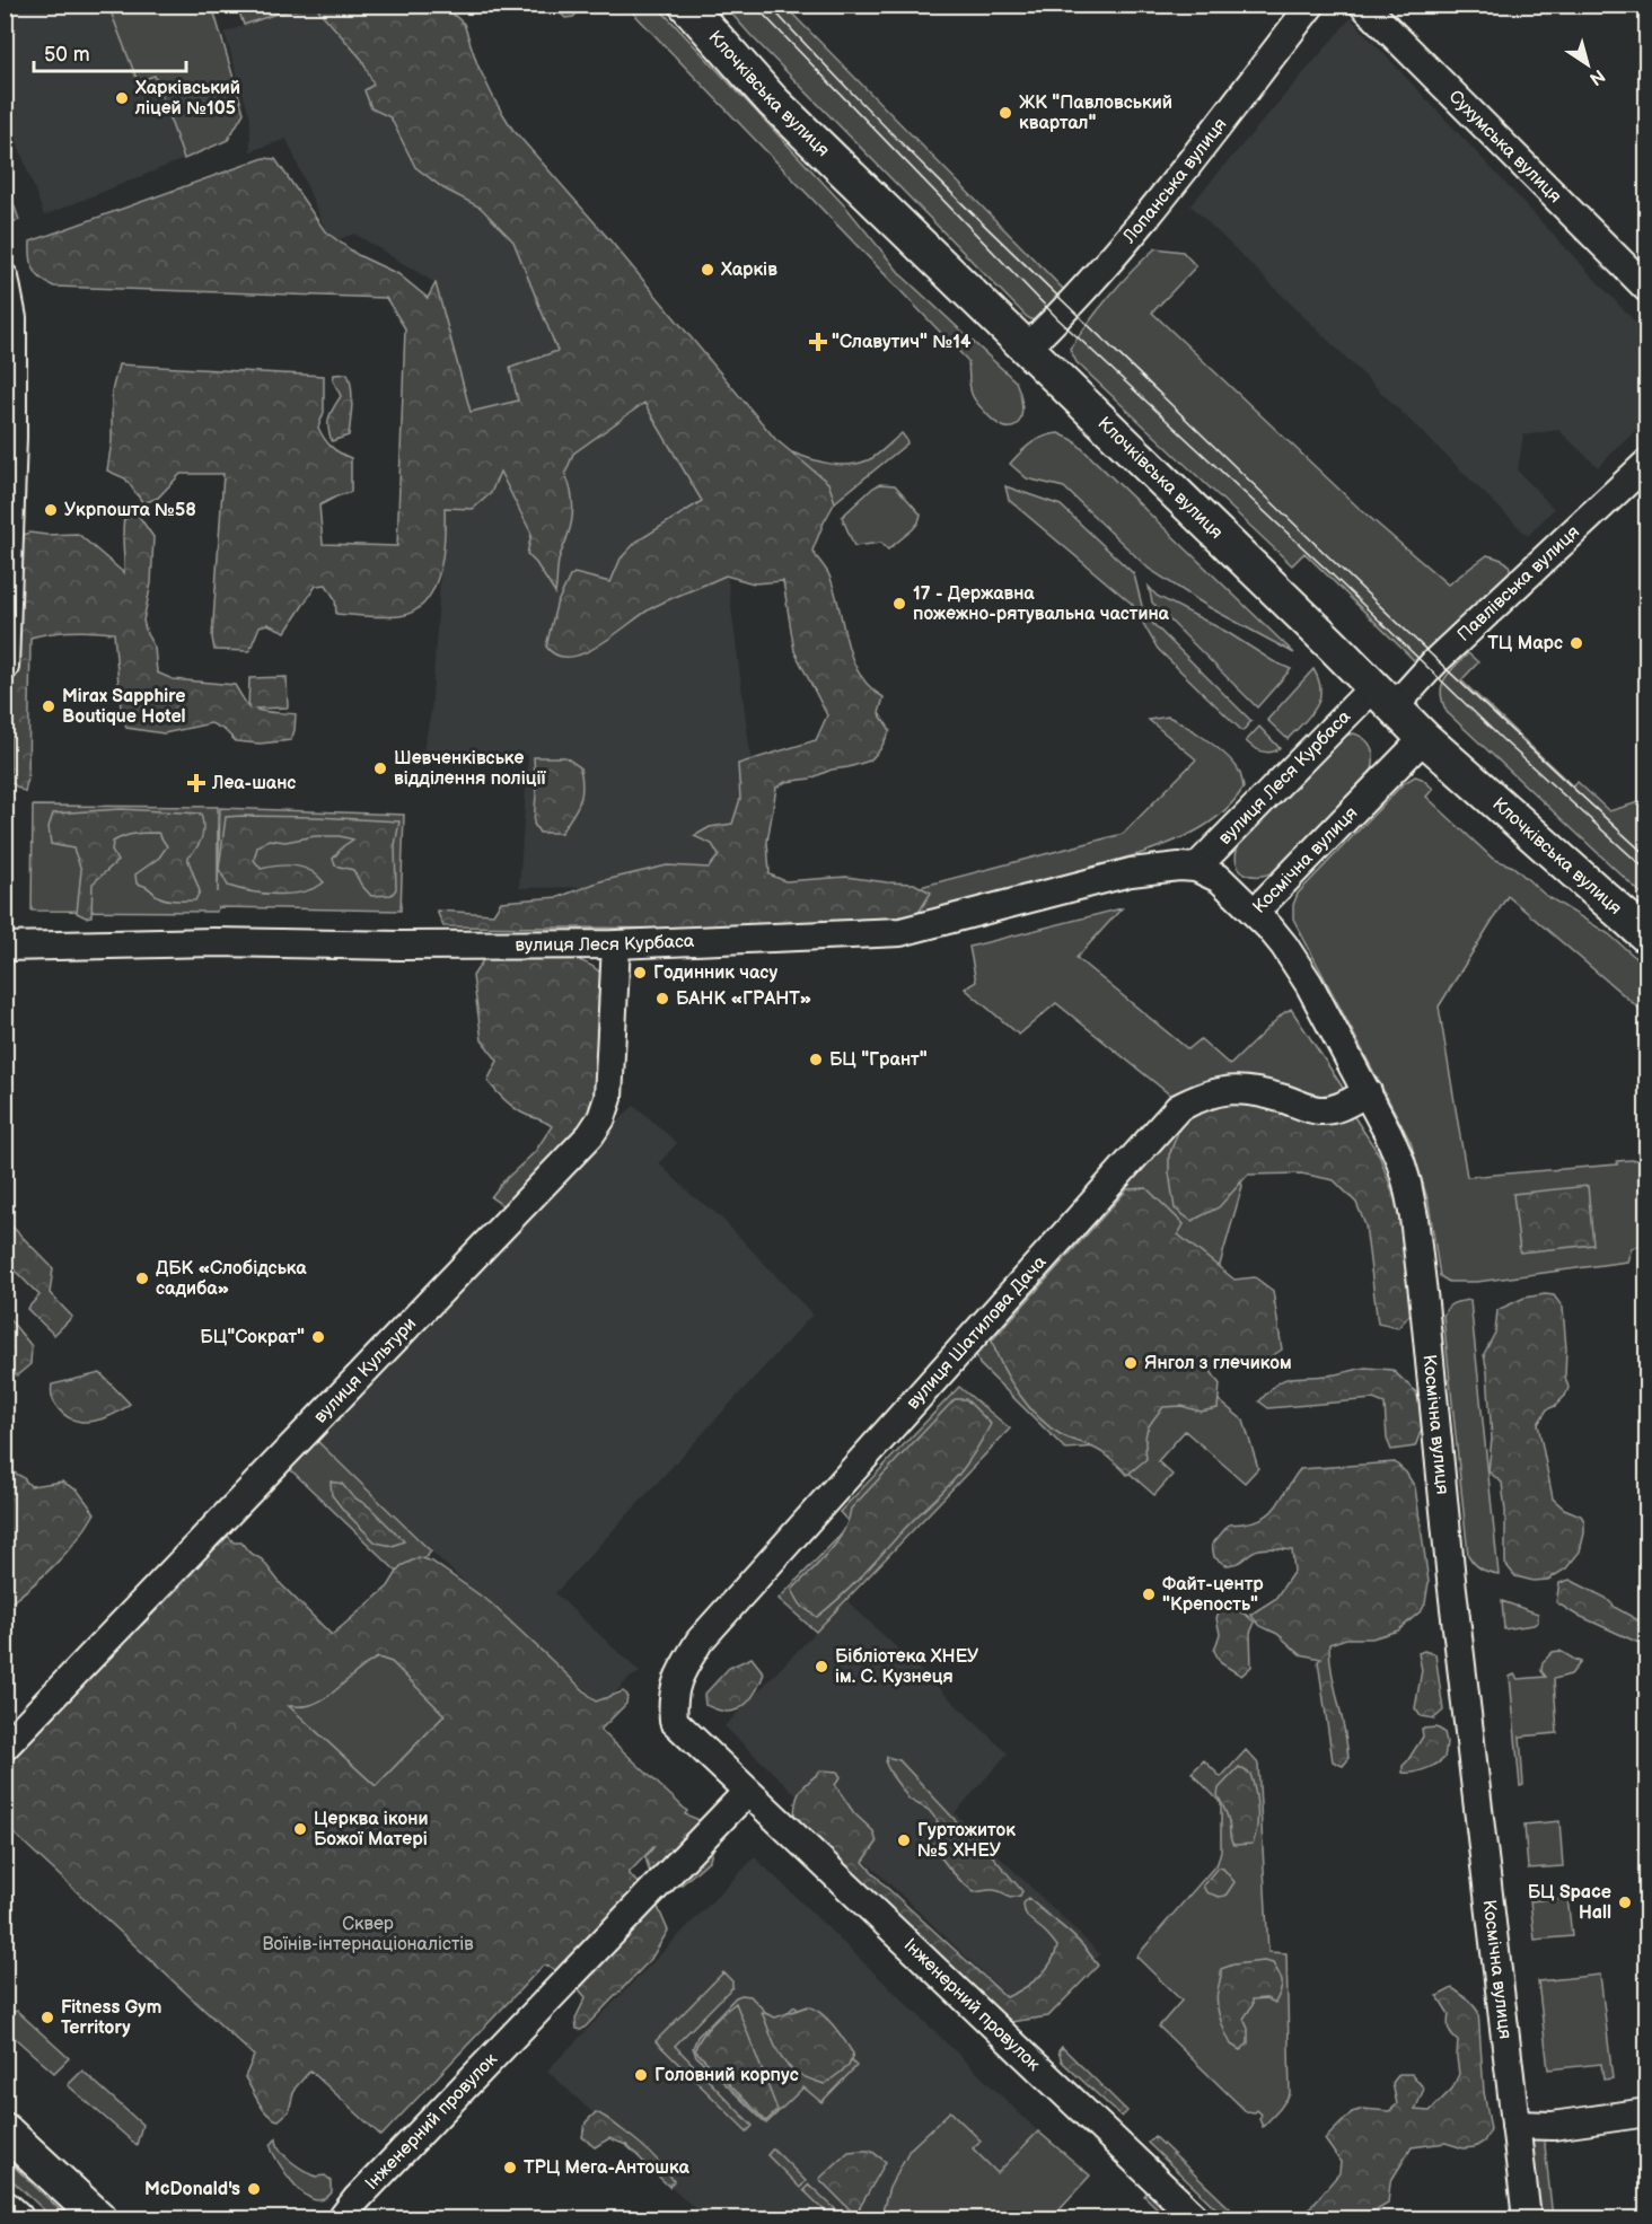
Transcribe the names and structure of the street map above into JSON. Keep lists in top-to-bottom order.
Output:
{
  "streets": {
    "main road": ["Клочківська вулиця"],
    "street": [
      "Сухумська вулиця",
      "Лопанська вулиця",
      "Павлівська вулиця",
      "вулиця Леся Курбаса",
      "Космічна вулиця",
      "вулиця Шатилова Дача",
      "вулиця Культури",
      "Інженерний провулок"
    ]
  },
  "crossings": [
    ["Клочківська вулиця", "Лопанська вулиця"],
    ["Клочківська вулиця", "Павлівська вулиця"],
    ["Клочківська вулиця", "вулиця Леся Курбаса"],
    ["Клочківська вулиця", "Космічна вулиця"],
    ["Павлівська вулиця", "вулиця Леся Курбаса"],
    ["вулиця Леся Курбаса", "вулиця Культури"],
    ["Космічна вулиця", "вулиця Шатилова Дача"],
    ["вулиця Шатилова Дача", "Інженерний провулок"]
  ],
  "parks": ["Сквер Воїнів-інтернаціоналістів"],
  "places": {
    "other": [
      "Харківський ліцей №105",
      "ЖК \"Павловський квартал\"",
      "Харків",
      "Укрпошта №58",
      "17 - Державна пожежно-рятувальна частина",
      "ТЦ Марс",
      "Mirax Sapphire Boutique Hotel",
      "Шевченківське відділення поліції",
      "Годинник часу",
      "БАНК «ГРАНТ»",
      "БЦ \"Грант\"",
      "ДБК «Слобідська садиба»",
      "БЦ\"Сократ\"",
      "Янгол з глечиком",
      "Файт-центр \"Крепость\"",
      "Бібліотека ХНЕУ ім. С. Кузнеця",
      "Церква ікони Божої Матері",
      "Гуртожиток №5 ХНЕУ",
      "БЦ Space Hall",
      "Fitness Gym Territory",
      "Головний корпус",
      "ТРЦ Мега-Антошка",
      "McDonald's"
    ],
    "health": ["\"Славутич\" №14", "Леа-шанс"]
  },
  "scale_bar": "50 m",
  "north": "bottom right"
}
